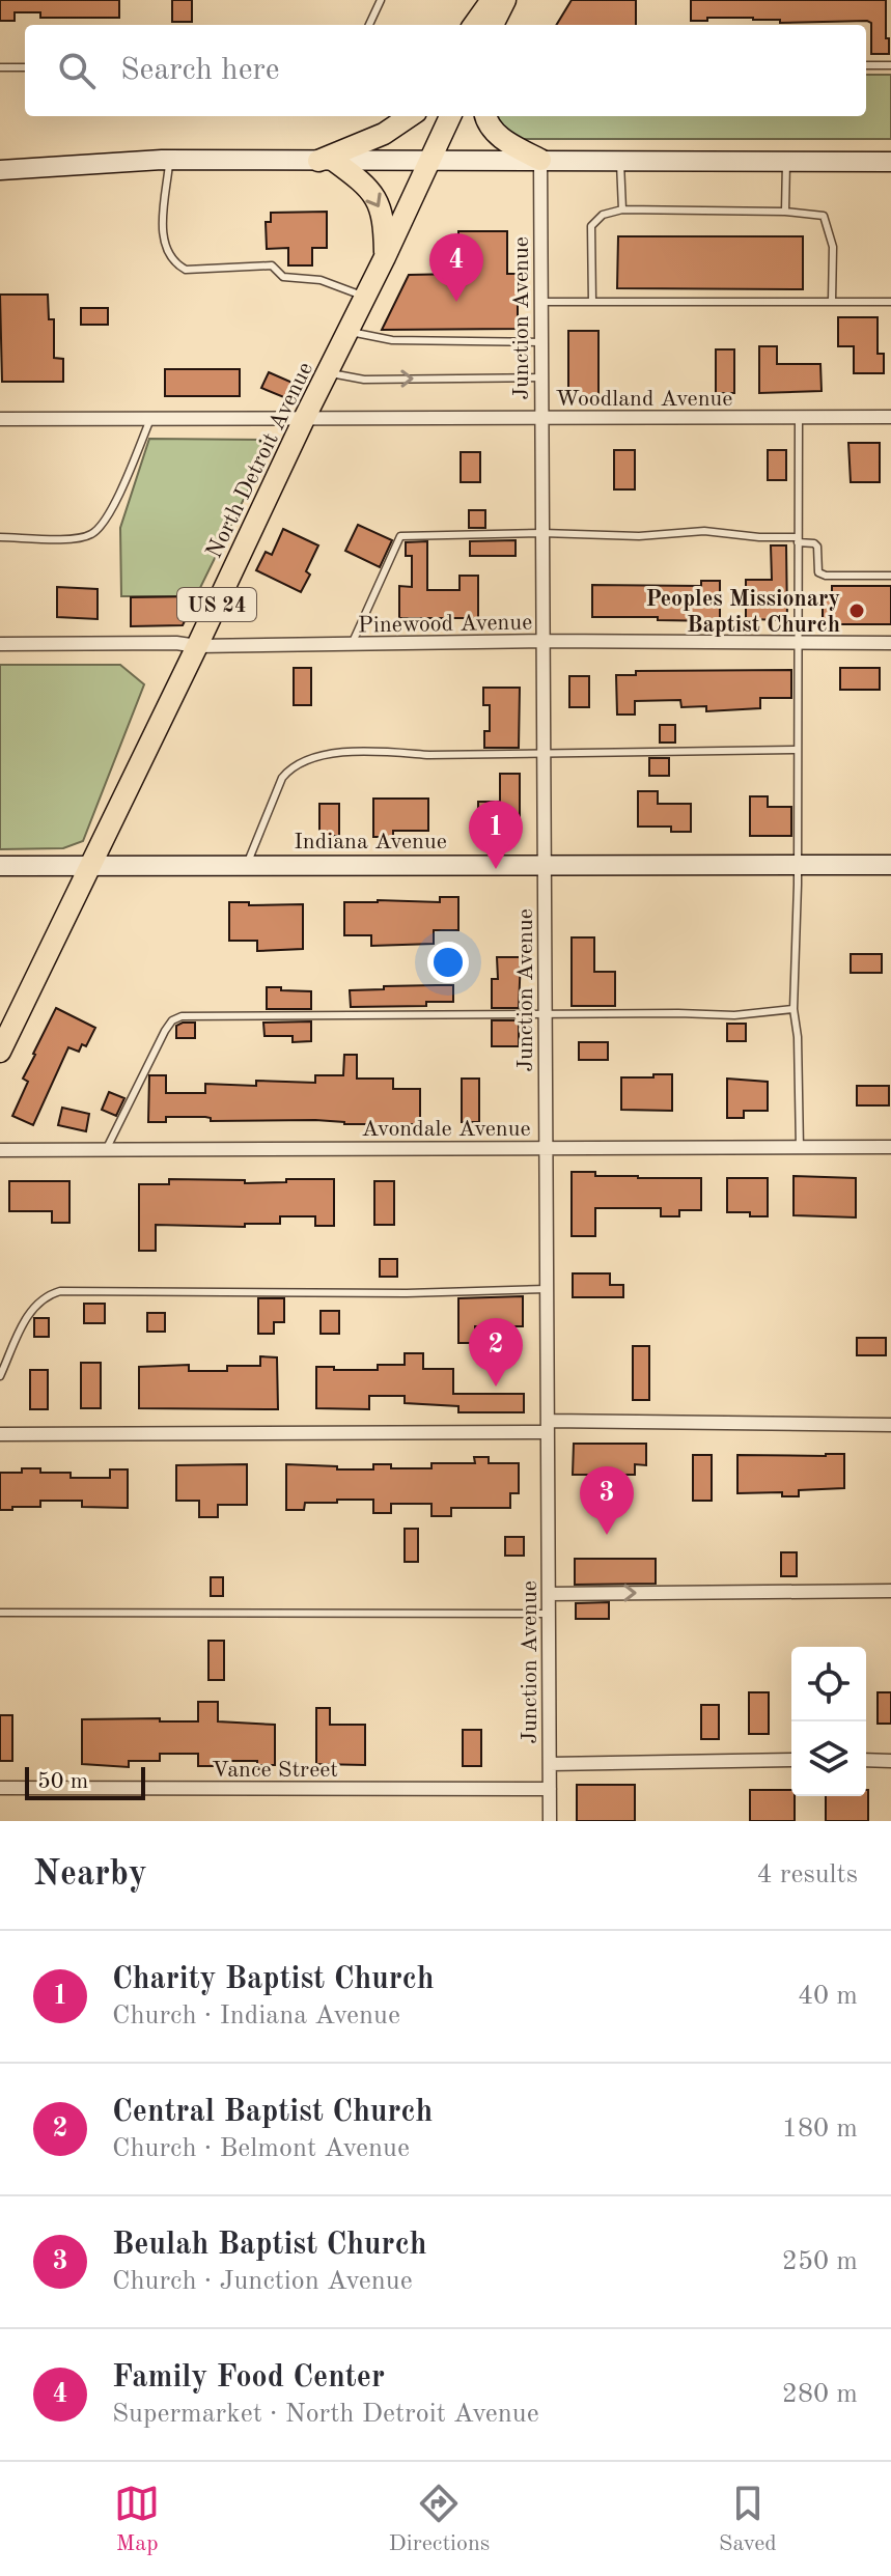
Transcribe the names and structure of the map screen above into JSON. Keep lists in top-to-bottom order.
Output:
{
  "streets": {
    "main road": ["North Detroit Avenue", "US 24"],
    "street": [
      "Junction Avenue",
      "Woodland Avenue",
      "Pinewood Avenue",
      "Indiana Avenue",
      "Avondale Avenue",
      "Vance Street"
    ]
  },
  "crossings": [
    ["Junction Avenue", "Woodland Avenue"],
    ["Junction Avenue", "Pinewood Avenue"],
    ["Junction Avenue", "Indiana Avenue"],
    ["Junction Avenue", "Avondale Avenue"],
    ["Junction Avenue", "Vance Street"],
    ["Woodland Avenue", "North Detroit Avenue"],
    ["North Detroit Avenue", "Pinewood Avenue"],
    ["North Detroit Avenue", "Indiana Avenue"]
  ],
  "places": ["Peoples Missionary Baptist Church"],
  "scale_bar": "50 m",
  "page": {
    "search": "Search here",
    "pins": [
      "4",
      "1",
      "2",
      "3"
    ],
    "scale": "50 m",
    "heading": ["Nearby", "4 results"],
    "list": [
      {
        "mark": "1",
        "name": "Charity Baptist Church",
        "note": "Church · Indiana Avenue",
        "value": "40 m"
      },
      {
        "mark": "2",
        "name": "Central Baptist Church",
        "note": "Church · Belmont Avenue",
        "value": "180 m"
      },
      {
        "mark": "3",
        "name": "Beulah Baptist Church",
        "note": "Church · Junction Avenue",
        "value": "250 m"
      },
      {
        "mark": "4",
        "name": "Family Food Center",
        "note": "Supermarket · North Detroit Avenue",
        "value": "280 m"
      }
    ],
    "nav": ["Map", "Directions", "Saved"]
  }
}
